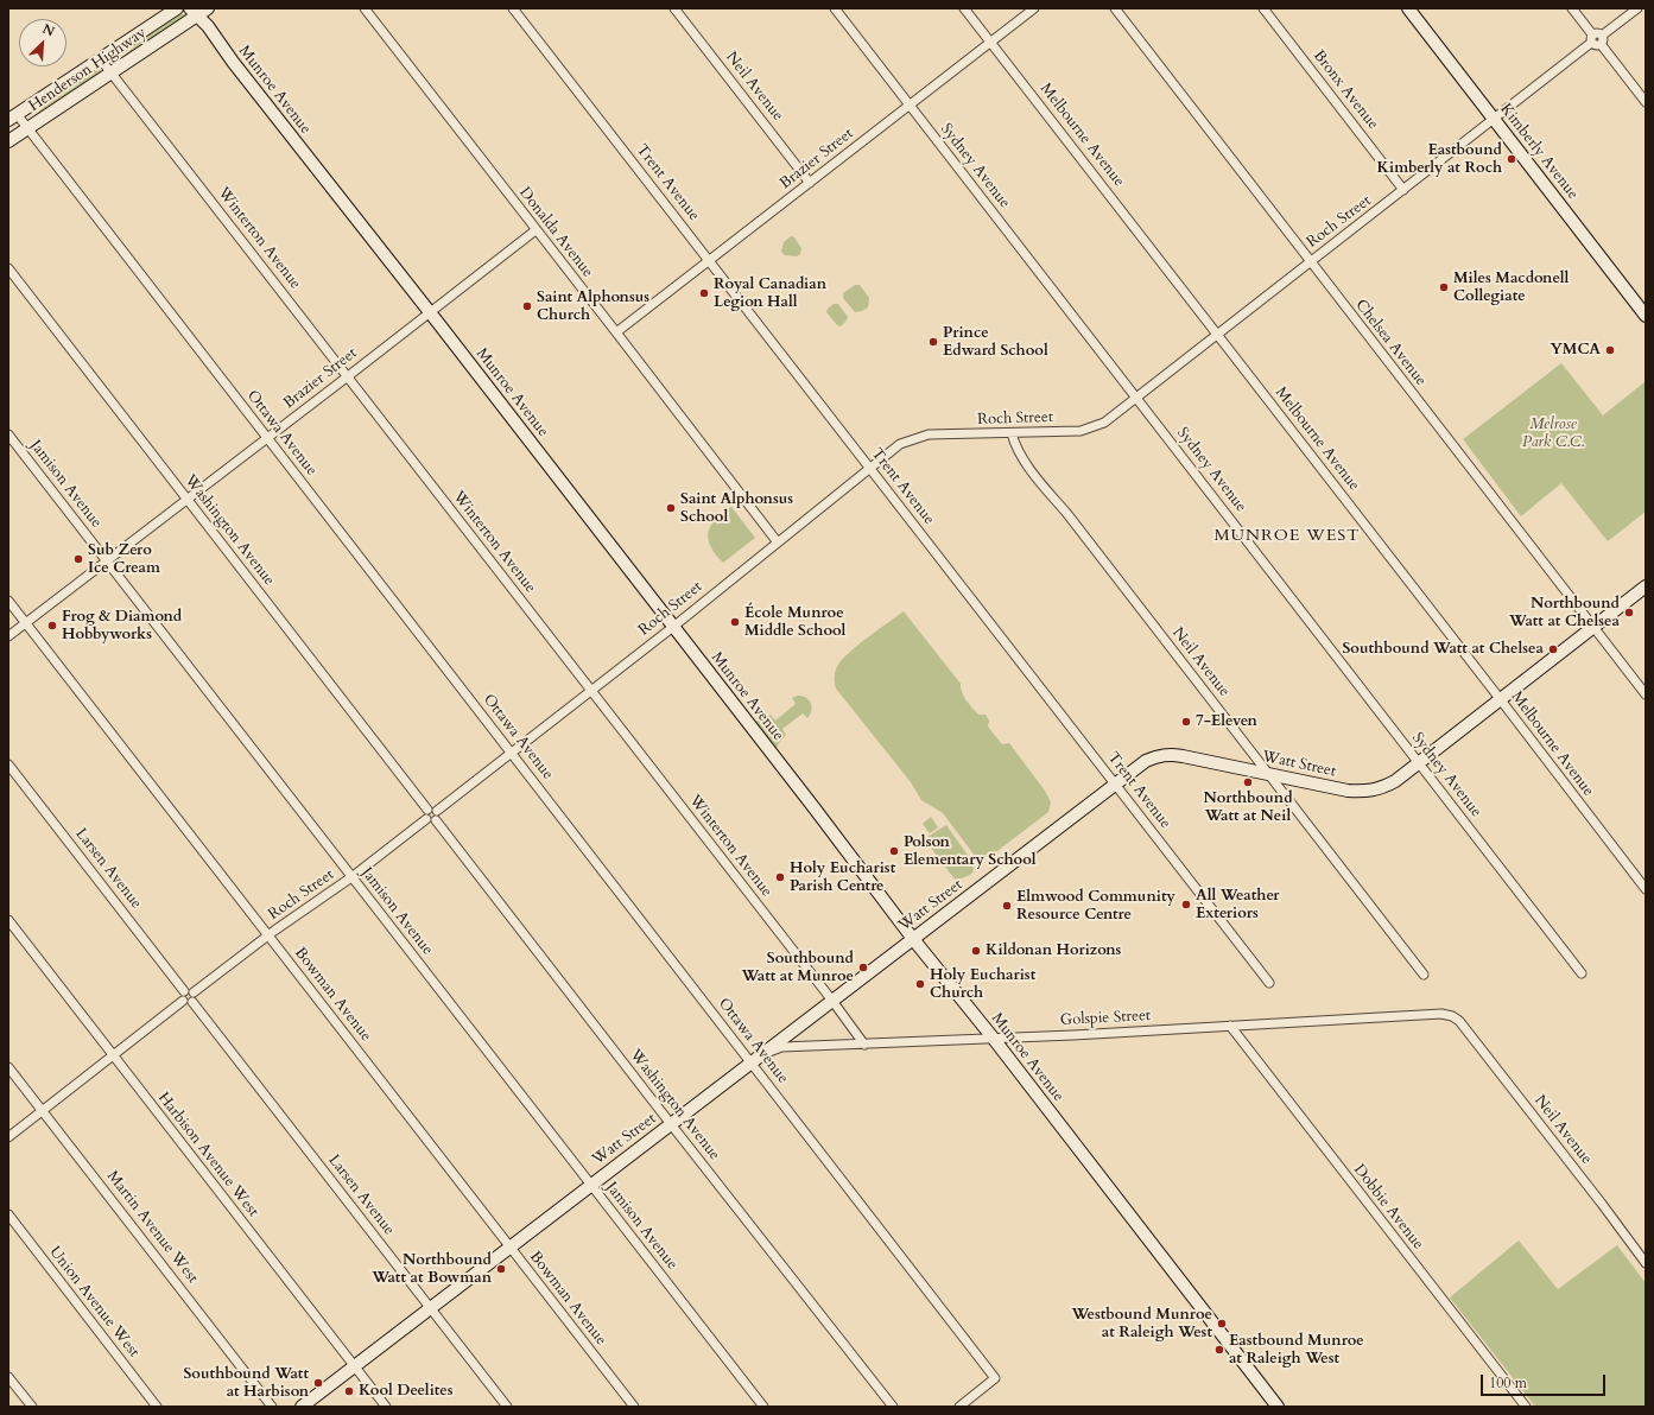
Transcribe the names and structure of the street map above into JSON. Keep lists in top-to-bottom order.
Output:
{
  "streets": {
    "street": [
      "Henderson Highway",
      "Neil Avenue",
      "Munroe Avenue",
      "Bronx Avenue",
      "Melbourne Avenue",
      "Kimberly Avenue",
      "Brazier Street",
      "Sydney Avenue",
      "Trent Avenue",
      "Roch Street",
      "Donalda Avenue",
      "Winterton Avenue",
      "Chelsea Avenue",
      "Ottawa Avenue",
      "Jamison Avenue",
      "Washington Avenue",
      "Watt Street",
      "Larsen Avenue",
      "Bowman Avenue",
      "Golspie Street",
      "Harbison Avenue West",
      "Dobbie Avenue",
      "Martin Avenue West",
      "Union Avenue West"
    ]
  },
  "crossings": [
    ["Henderson Highway", "Munroe Avenue"],
    ["Henderson Highway", "Winterton Avenue"],
    ["Henderson Highway", "Ottawa Avenue"],
    ["Neil Avenue", "Brazier Street"],
    ["Neil Avenue", "Roch Street"],
    ["Neil Avenue", "Watt Street"],
    ["Neil Avenue", "Golspie Street"],
    ["Munroe Avenue", "Brazier Street"],
    ["Munroe Avenue", "Roch Street"],
    ["Munroe Avenue", "Watt Street"],
    ["Munroe Avenue", "Golspie Street"],
    ["Bronx Avenue", "Roch Street"],
    ["Melbourne Avenue", "Brazier Street"],
    ["Melbourne Avenue", "Roch Street"],
    ["Melbourne Avenue", "Watt Street"],
    ["Kimberly Avenue", "Roch Street"],
    ["Brazier Street", "Sydney Avenue"],
    ["Brazier Street", "Trent Avenue"],
    ["Brazier Street", "Donalda Avenue"],
    ["Brazier Street", "Winterton Avenue"],
    ["Brazier Street", "Ottawa Avenue"],
    ["Brazier Street", "Jamison Avenue"],
    ["Brazier Street", "Washington Avenue"],
    ["Brazier Street", "Bowman Avenue"],
    ["Sydney Avenue", "Roch Street"],
    ["Sydney Avenue", "Watt Street"],
    ["Trent Avenue", "Roch Street"],
    ["Trent Avenue", "Watt Street"],
    ["Roch Street", "Donalda Avenue"],
    ["Roch Street", "Winterton Avenue"],
    ["Roch Street", "Chelsea Avenue"],
    ["Roch Street", "Ottawa Avenue"],
    ["Roch Street", "Jamison Avenue"],
    ["Roch Street", "Washington Avenue"],
    ["Roch Street", "Larsen Avenue"],
    ["Roch Street", "Bowman Avenue"],
    ["Roch Street", "Harbison Avenue West"],
    ["Roch Street", "Martin Avenue West"],
    ["Winterton Avenue", "Watt Street"],
    ["Winterton Avenue", "Golspie Street"],
    ["Chelsea Avenue", "Watt Street"],
    ["Ottawa Avenue", "Watt Street"],
    ["Jamison Avenue", "Watt Street"],
    ["Washington Avenue", "Watt Street"],
    ["Watt Street", "Larsen Avenue"],
    ["Watt Street", "Bowman Avenue"],
    ["Watt Street", "Golspie Street"],
    ["Watt Street", "Harbison Avenue West"],
    ["Golspie Street", "Dobbie Avenue"]
  ],
  "districts": ["MUNROE WEST"],
  "parks": ["Melrose Park C.C."],
  "places": [
    "Eastbound Kimberly at Roch",
    "Miles Macdonell Collegiate",
    "Royal Canadian Legion Hall",
    "Saint Alphonsus Church",
    "Prince Edward School",
    "YMCA",
    "Saint Alphonsus School",
    "Sub Zero Ice Cream",
    "Northbound Watt at Chelsea",
    "École Munroe Middle School",
    "Frog & Diamond Hobbyworks",
    "Southbound Watt at Chelsea",
    "7-Eleven",
    "Northbound Watt at Neil",
    "Polson Elementary School",
    "Holy Eucharist Parish Centre",
    "All Weather Exteriors",
    "Elmwood Community Resource Centre",
    "Kildonan Horizons",
    "Southbound Watt at Munroe",
    "Holy Eucharist Church",
    "Northbound Watt at Bowman",
    "Westbound Munroe at Raleigh West",
    "Eastbound Munroe at Raleigh West",
    "Southbound Watt at Harbison",
    "Kool Deelites"
  ],
  "scale_bar": "100 m",
  "north": "top right"
}
